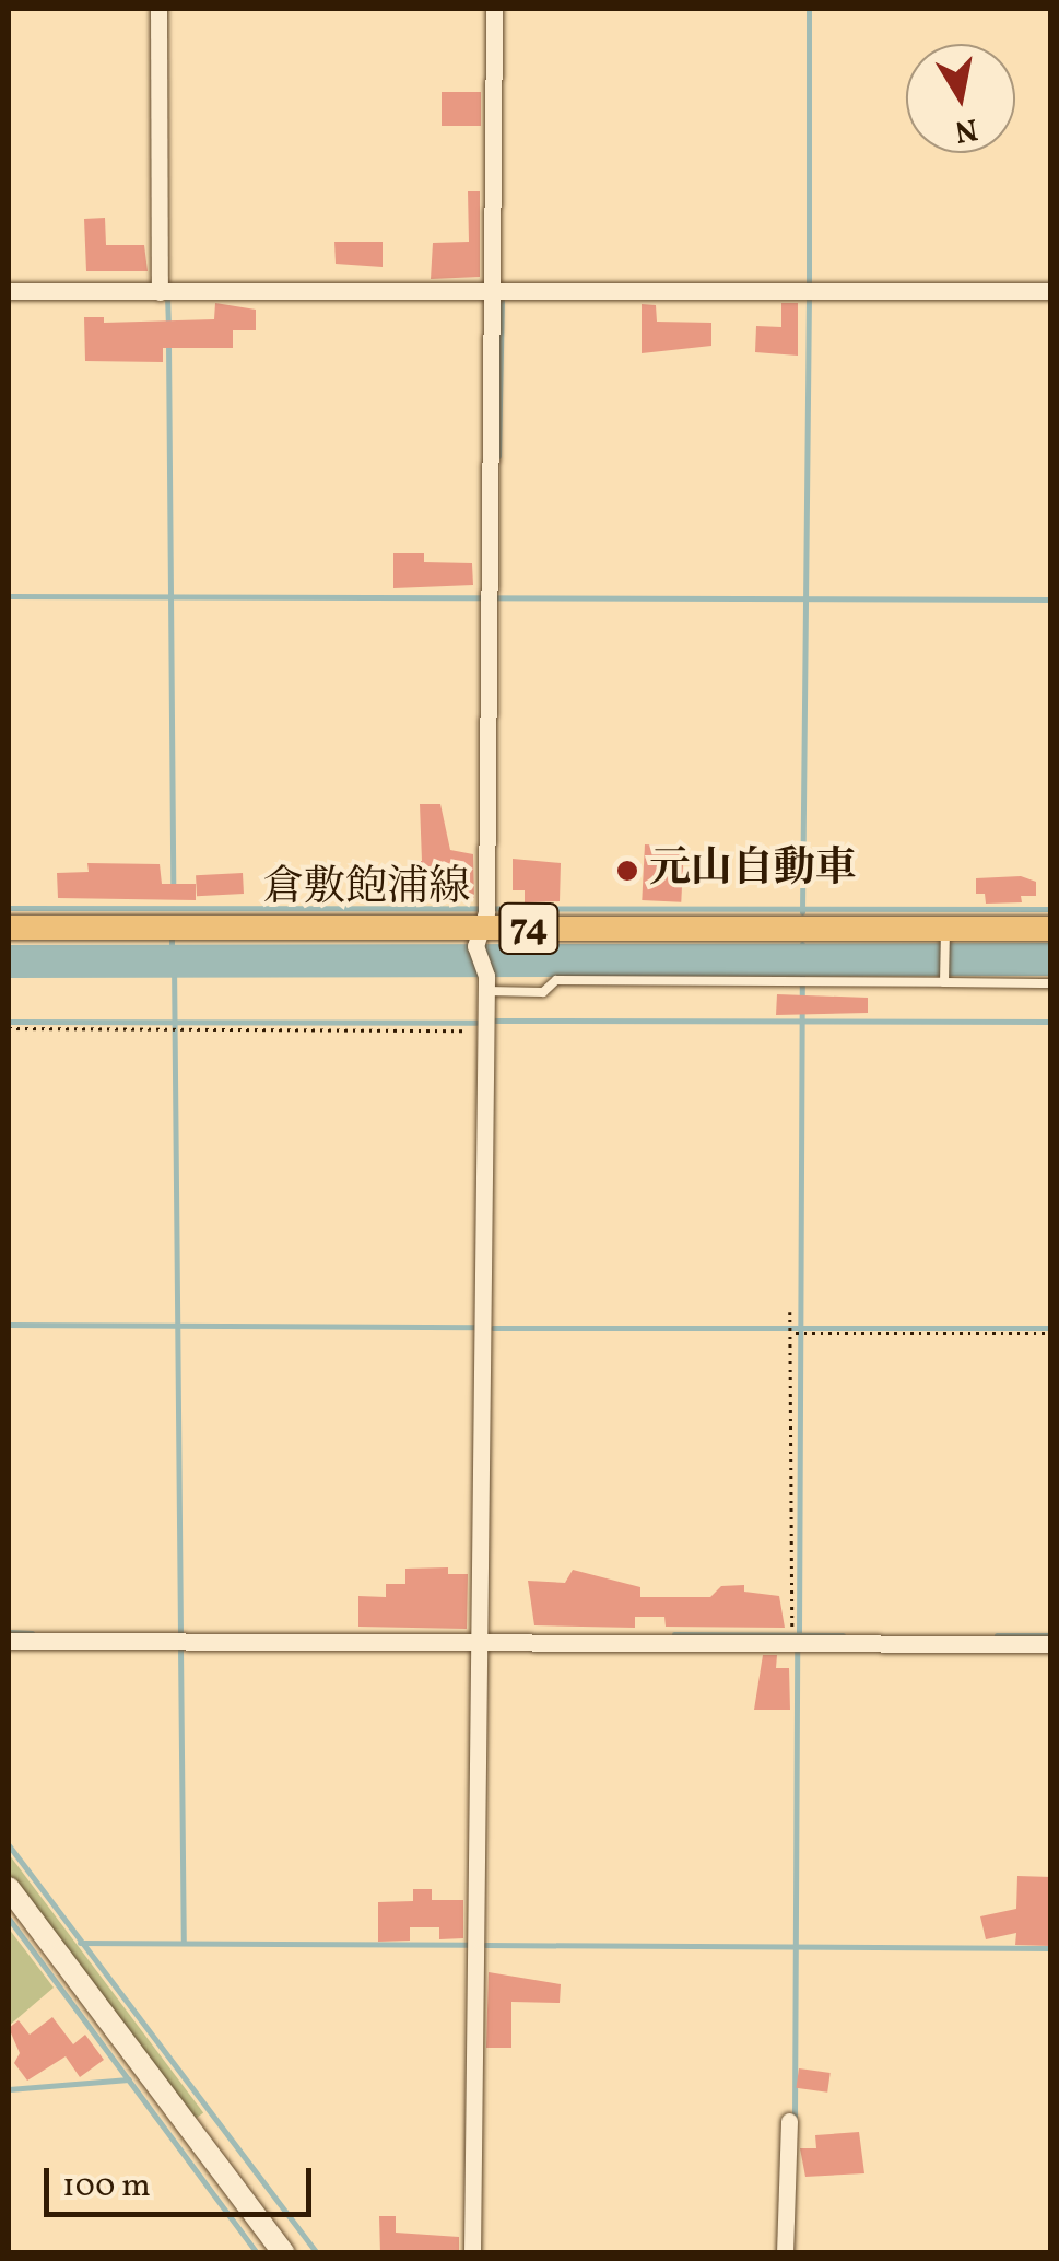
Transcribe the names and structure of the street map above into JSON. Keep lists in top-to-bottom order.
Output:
{
  "streets": {
    "main road": ["倉敷飽浦線", "74"]
  },
  "places": ["元山自動車"],
  "scale_bar": "100 m",
  "north": "bottom"
}
